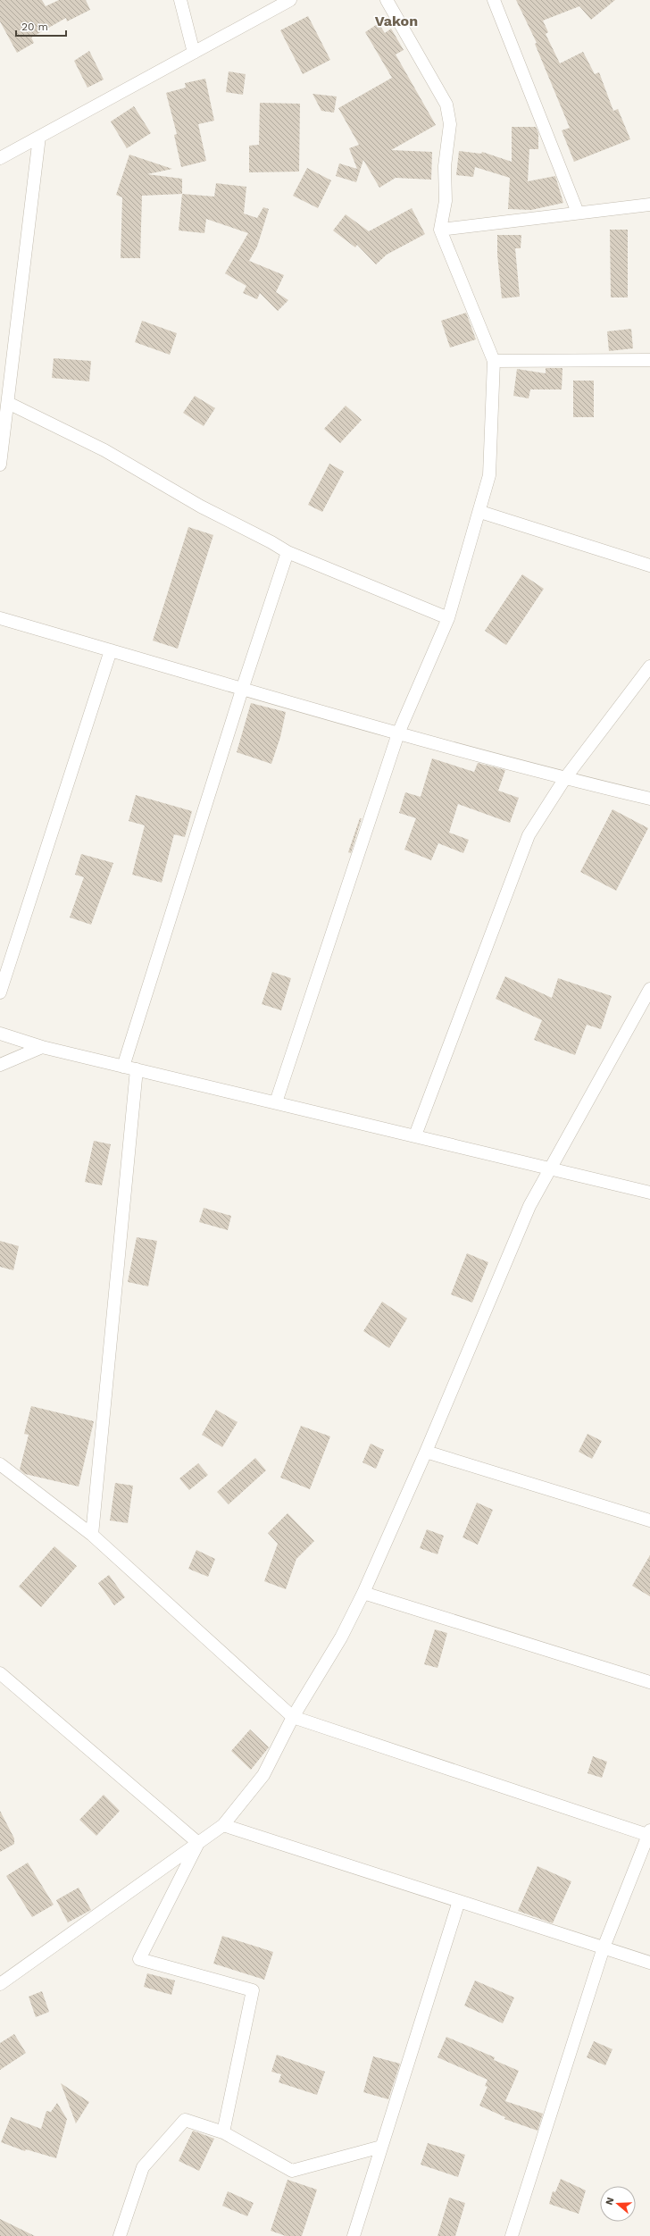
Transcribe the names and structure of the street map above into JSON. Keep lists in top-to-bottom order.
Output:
{
  "districts": ["Vakon"],
  "scale_bar": "20 m",
  "north": "left"
}
